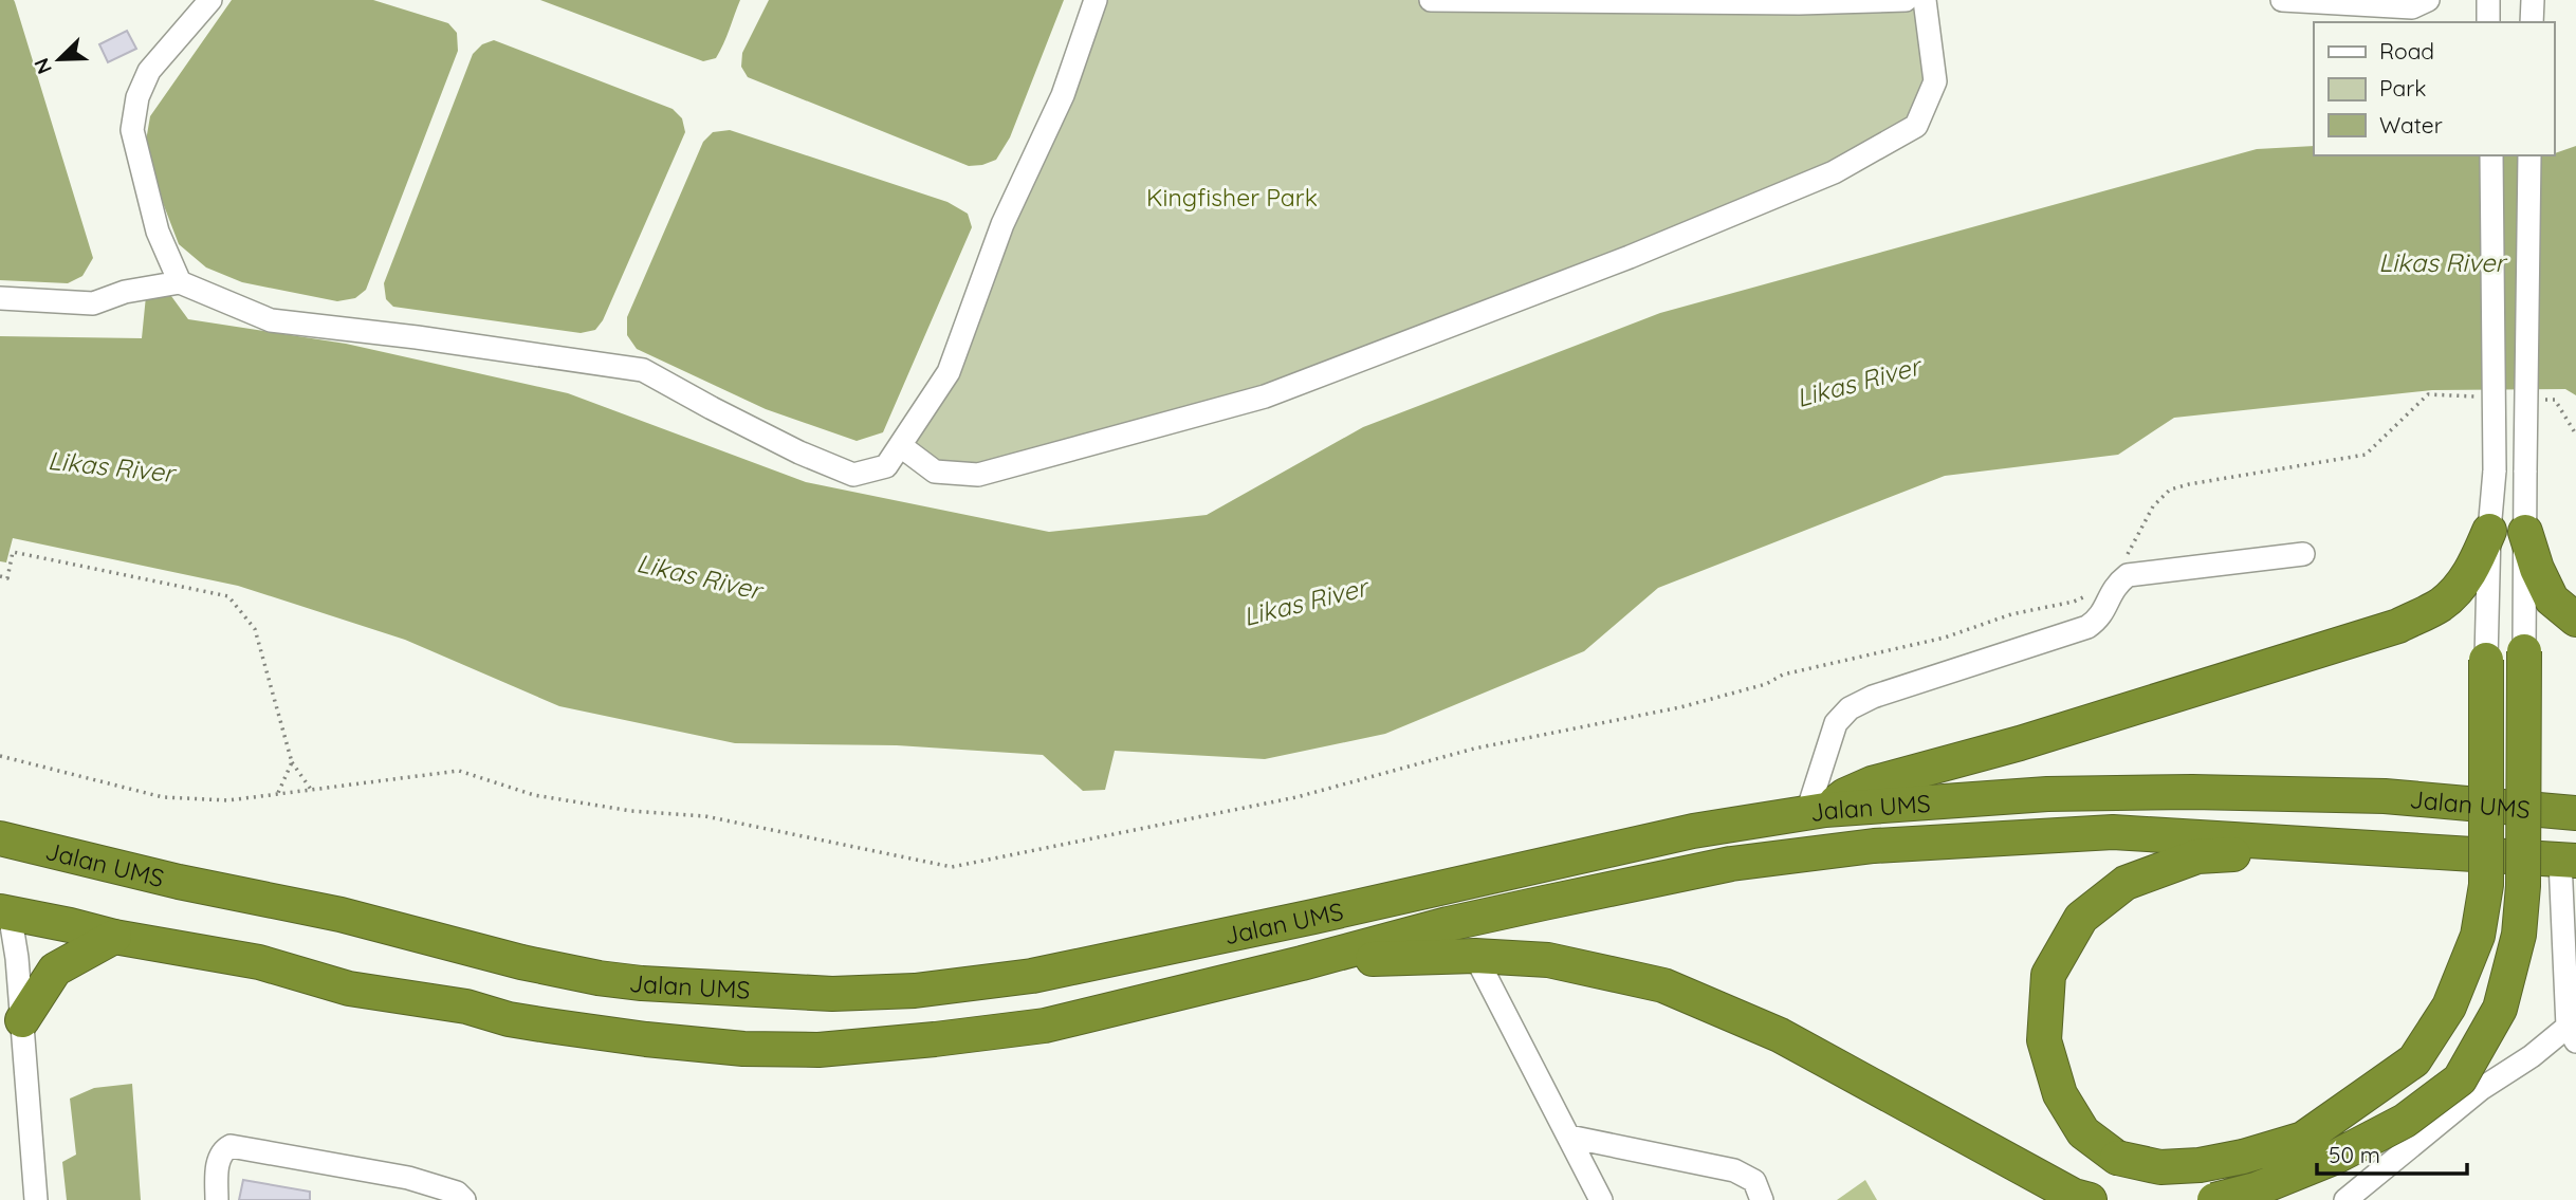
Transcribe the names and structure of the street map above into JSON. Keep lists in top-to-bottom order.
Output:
{
  "streets": {
    "highway": ["Jalan UMS"]
  },
  "water": ["Likas River"],
  "parks": ["Kingfisher Park"],
  "legend": ["Road", "Park", "Water"],
  "scale_bar": "50 m",
  "north": "bottom left"
}
